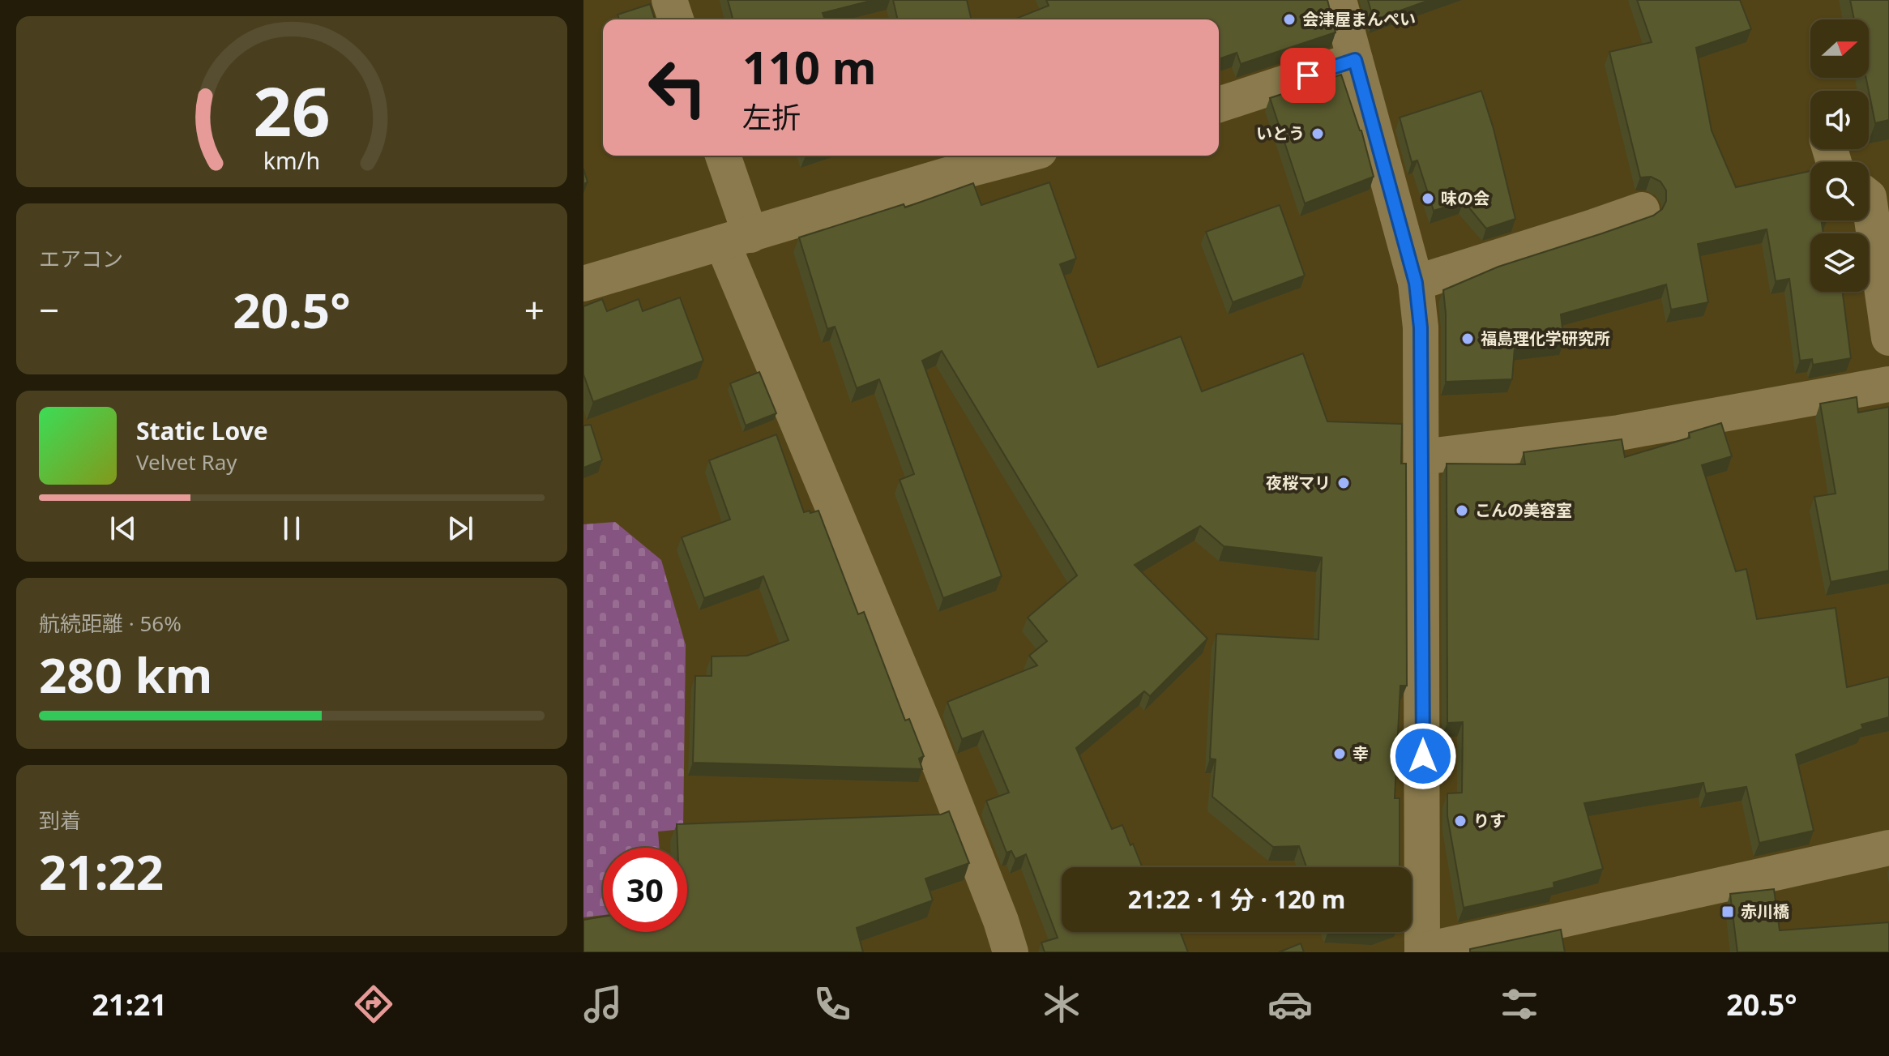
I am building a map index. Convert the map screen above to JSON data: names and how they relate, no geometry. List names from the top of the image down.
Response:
{
  "places": {
    "other": [
      "会津屋まんぺい",
      "いとう",
      "味の会",
      "福島理化学研究所",
      "夜桜マリ",
      "こんの美容室",
      "幸",
      "りす"
    ],
    "transit": ["赤川橋"]
  },
  "north": "right",
  "page": {
    "turn": ["110 m", "左折"],
    "tile": [
      "エアコン",
      ["航続距離 · 56%", "280 km"],
      ["到着", "21:22"]
    ],
    "heat": ["−", "20.5°", "+"],
    "song": ["Static Love", "Velvet Ray"],
    "limit": "30",
    "trip": "21:22 · 1 分 · 120 m",
    "tabs": ["21:21", "20.5°"],
    "gauge": ["26", "km/h"]
  }
}
